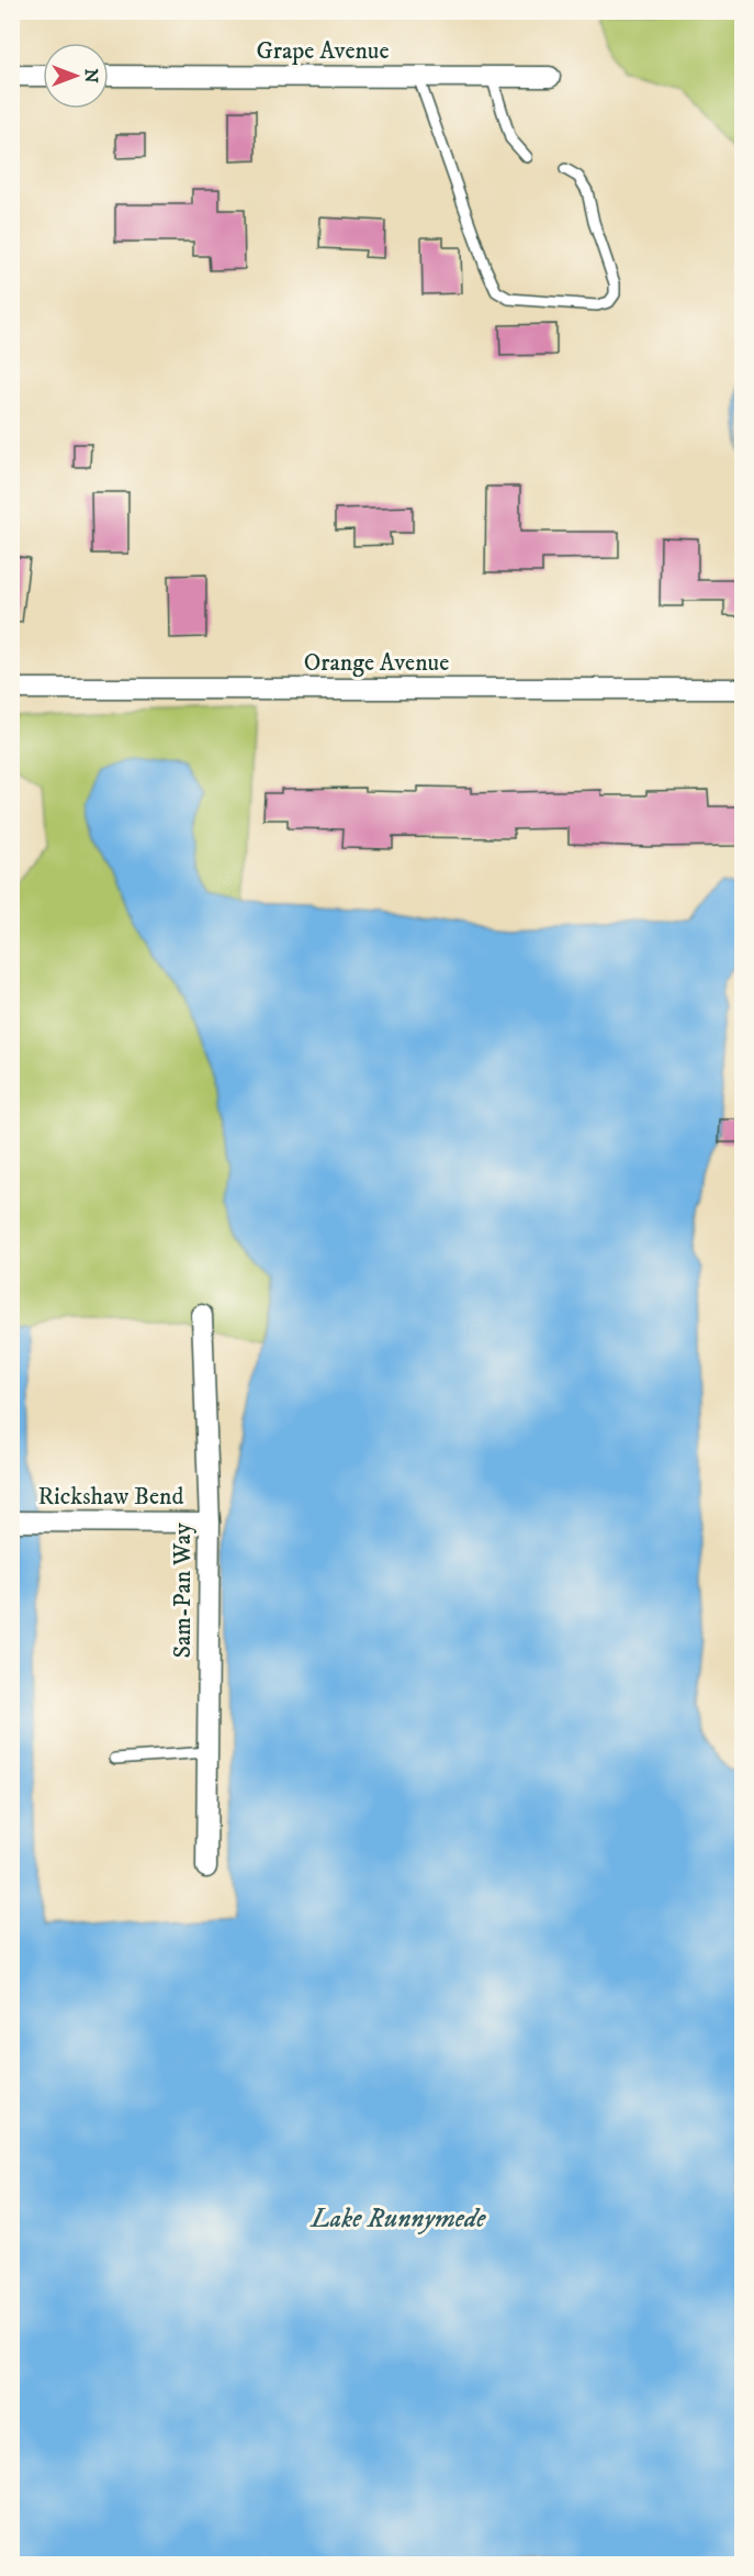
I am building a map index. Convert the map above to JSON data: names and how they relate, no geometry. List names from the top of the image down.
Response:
{
  "streets": {
    "street": [
      "Grape Avenue",
      "Orange Avenue",
      "Rickshaw Bend",
      "Sam-Pan Way"
    ]
  },
  "crossings": [
    ["Rickshaw Bend", "Sam-Pan Way"]
  ],
  "water": ["Lake Runnymede"],
  "north": "right"
}
